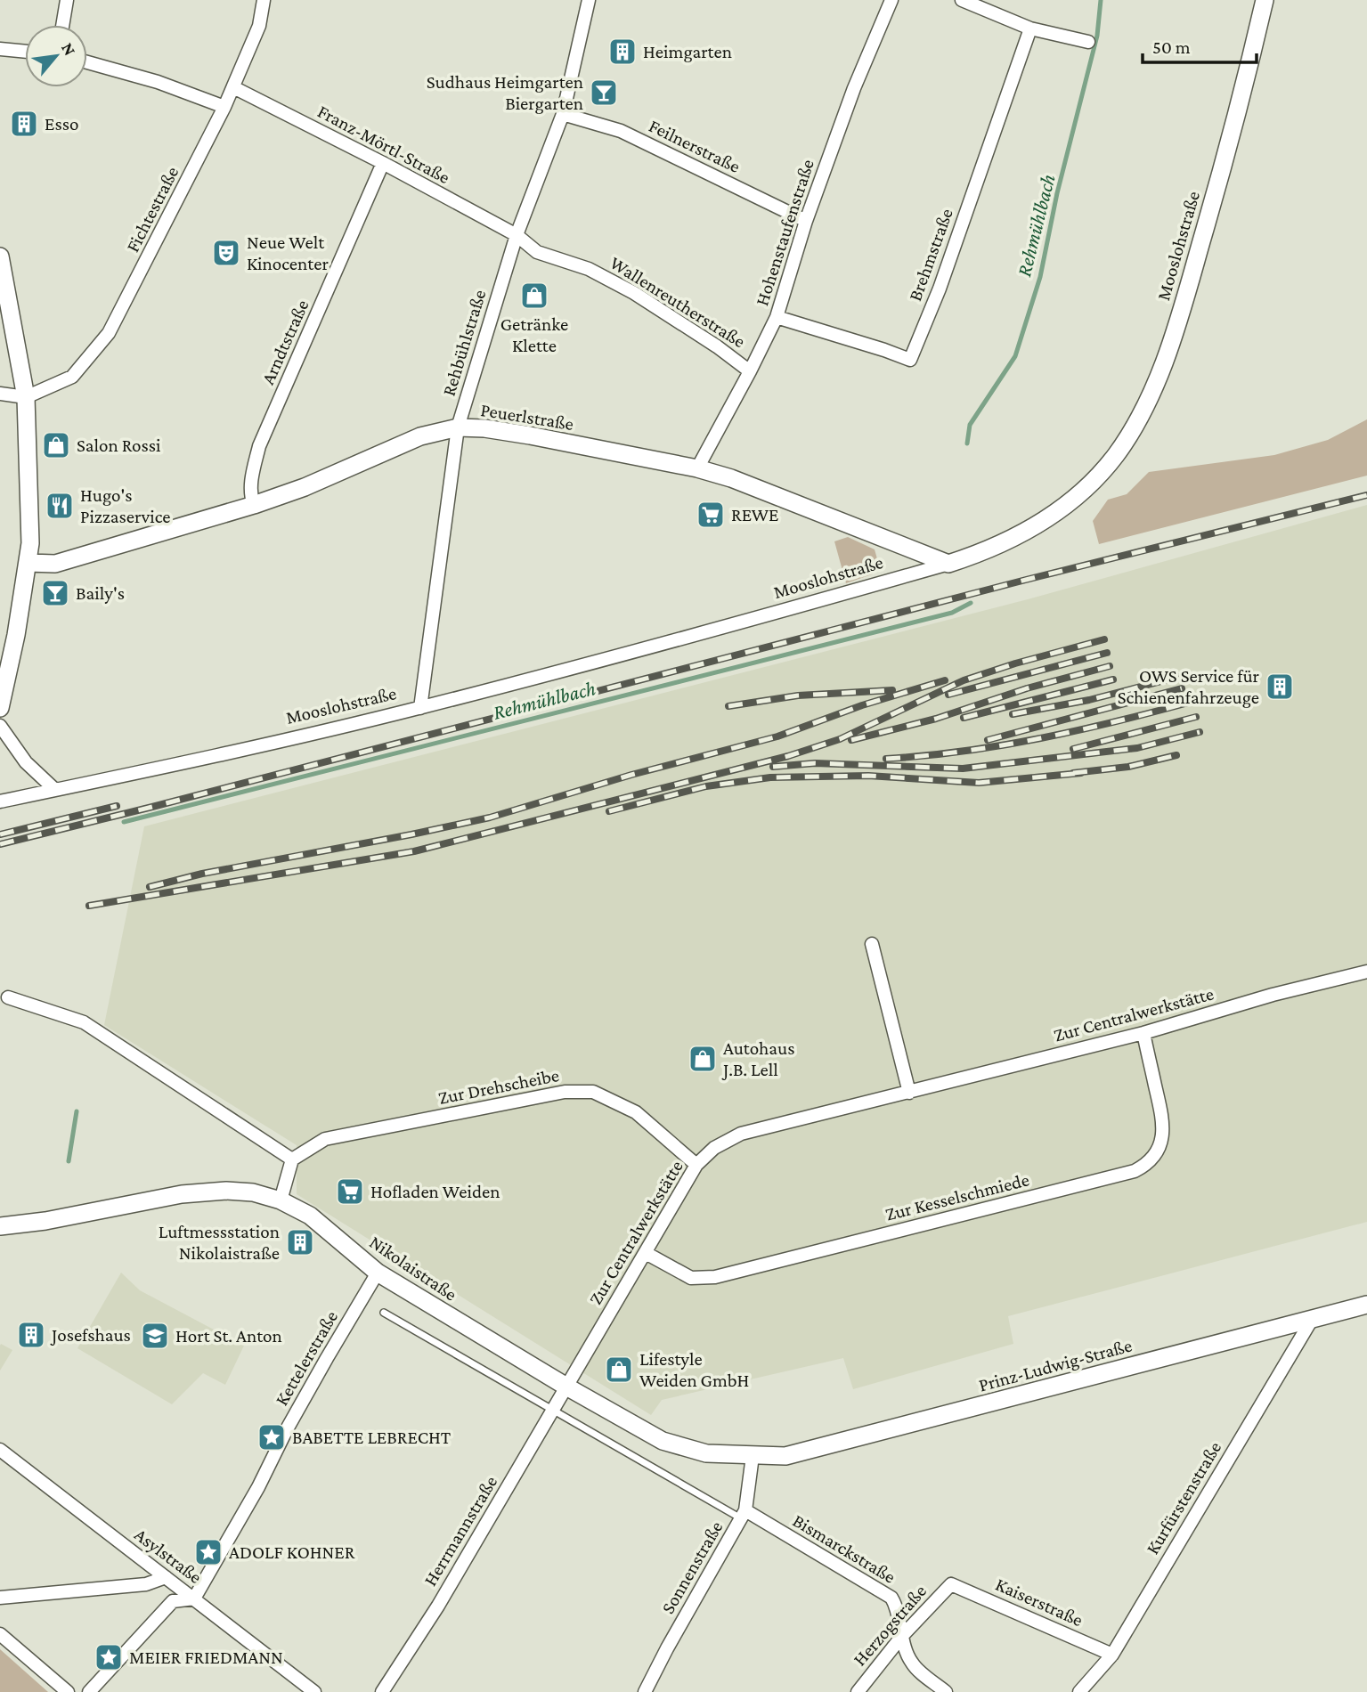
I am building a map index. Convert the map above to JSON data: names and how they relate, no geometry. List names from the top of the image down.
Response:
{
  "streets": {
    "main road": [
      "Mooslohstraße",
      "Peuerlstraße",
      "Nikolaistraße",
      "Prinz-Ludwig-Straße"
    ],
    "street": [
      "Franz-Mörtl-Straße",
      "Feilnerstraße",
      "Fichtestraße",
      "Hohenstaufenstraße",
      "Brehmstraße",
      "Wallenreutherstraße",
      "Arndtstraße",
      "Rehbühlstraße",
      "Zur Centralwerkstätte",
      "Zur Drehscheibe",
      "Zur Kesselschmiede",
      "Kettelerstraße",
      "Kurfürstenstraße",
      "Herrmannstraße",
      "Bismarckstraße",
      "Asylstraße",
      "Sonnenstraße",
      "Kaiserstraße",
      "Herzogstraße"
    ]
  },
  "crossings": [
    ["Franz-Mörtl-Straße", "Fichtestraße"],
    ["Franz-Mörtl-Straße", "Wallenreutherstraße"],
    ["Franz-Mörtl-Straße", "Arndtstraße"],
    ["Franz-Mörtl-Straße", "Rehbühlstraße"],
    ["Feilnerstraße", "Hohenstaufenstraße"],
    ["Feilnerstraße", "Rehbühlstraße"],
    ["Hohenstaufenstraße", "Brehmstraße"],
    ["Hohenstaufenstraße", "Wallenreutherstraße"],
    ["Hohenstaufenstraße", "Peuerlstraße"],
    ["Mooslohstraße", "Rehbühlstraße"],
    ["Mooslohstraße", "Peuerlstraße"],
    ["Wallenreutherstraße", "Rehbühlstraße"],
    ["Arndtstraße", "Peuerlstraße"],
    ["Rehbühlstraße", "Peuerlstraße"],
    ["Zur Centralwerkstätte", "Zur Drehscheibe"],
    ["Zur Centralwerkstätte", "Zur Kesselschmiede"],
    ["Zur Centralwerkstätte", "Nikolaistraße"],
    ["Zur Centralwerkstätte", "Herrmannstraße"],
    ["Nikolaistraße", "Kettelerstraße"],
    ["Nikolaistraße", "Prinz-Ludwig-Straße"],
    ["Nikolaistraße", "Herrmannstraße"],
    ["Nikolaistraße", "Sonnenstraße"],
    ["Kettelerstraße", "Asylstraße"],
    ["Prinz-Ludwig-Straße", "Kurfürstenstraße"],
    ["Prinz-Ludwig-Straße", "Sonnenstraße"],
    ["Kurfürstenstraße", "Kaiserstraße"],
    ["Bismarckstraße", "Sonnenstraße"],
    ["Bismarckstraße", "Herzogstraße"],
    ["Kaiserstraße", "Herzogstraße"]
  ],
  "water": ["Rehmühlbach"],
  "places": {
    "building": [
      "Heimgarten",
      "Esso",
      "OWS Service für Schienenfahrzeuge",
      "Luftmessstation Nikolaistraße",
      "Josefshaus"
    ],
    "bar": ["Sudhaus Heimgarten Biergarten", "Baily's"],
    "theatre": ["Neue Welt Kinocenter"],
    "shop": [
      "Getränke Klette",
      "Salon Rossi",
      "Autohaus J.B. Lell",
      "Lifestyle Weiden GmbH"
    ],
    "restaurant": ["Hugo's Pizzaservice"],
    "supermarket": ["REWE", "Hofladen Weiden"],
    "school or university": ["Hort St. Anton"],
    "place": ["BABETTE LEBRECHT", "ADOLF KOHNER", "MEIER FRIEDMANN"]
  },
  "scale_bar": "50 m",
  "north": "top right"
}
